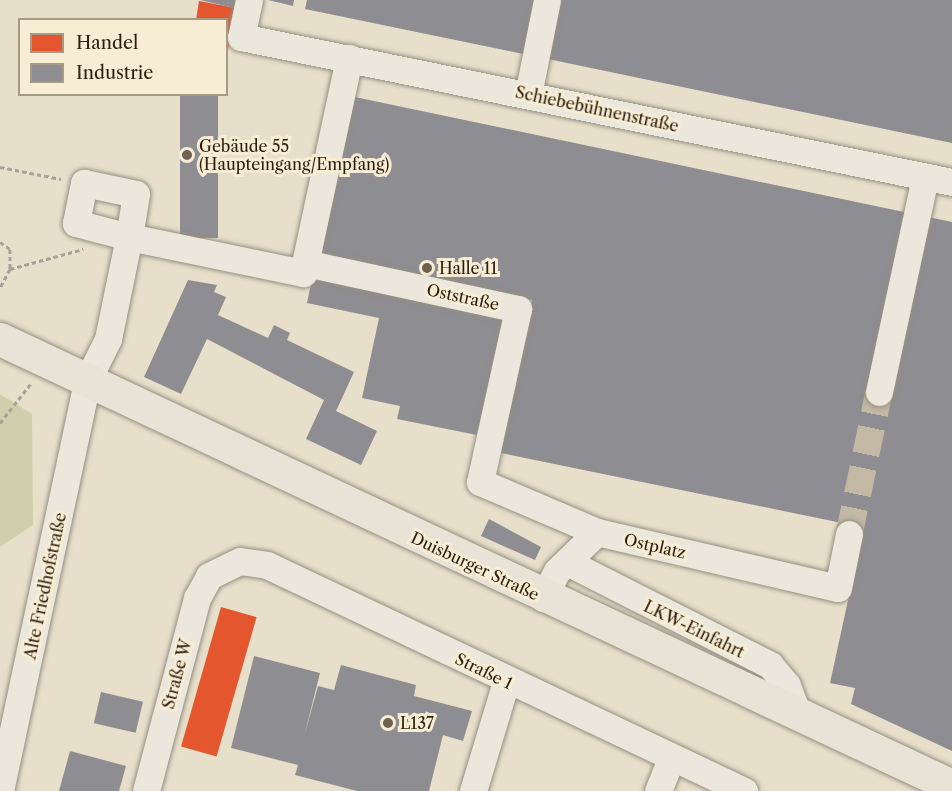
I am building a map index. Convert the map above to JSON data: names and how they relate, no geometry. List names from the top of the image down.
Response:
{
  "streets": {
    "main road": ["Duisburger Straße"],
    "street": [
      "Schiebebühnenstraße",
      "Oststraße",
      "Ostplatz",
      "Alte Friedhofstraße",
      "LKW-Einfahrt",
      "Straße 1",
      "Straße W"
    ]
  },
  "crossings": [
    ["Oststraße", "Ostplatz"],
    ["Duisburger Straße", "Alte Friedhofstraße"],
    ["Duisburger Straße", "LKW-Einfahrt"],
    ["Straße 1", "Straße W"]
  ],
  "places": ["Gebäude 55 (Haupteingang/Empfang)", "Halle 11", "L137"],
  "legend": ["Handel", "Industrie"]
}
